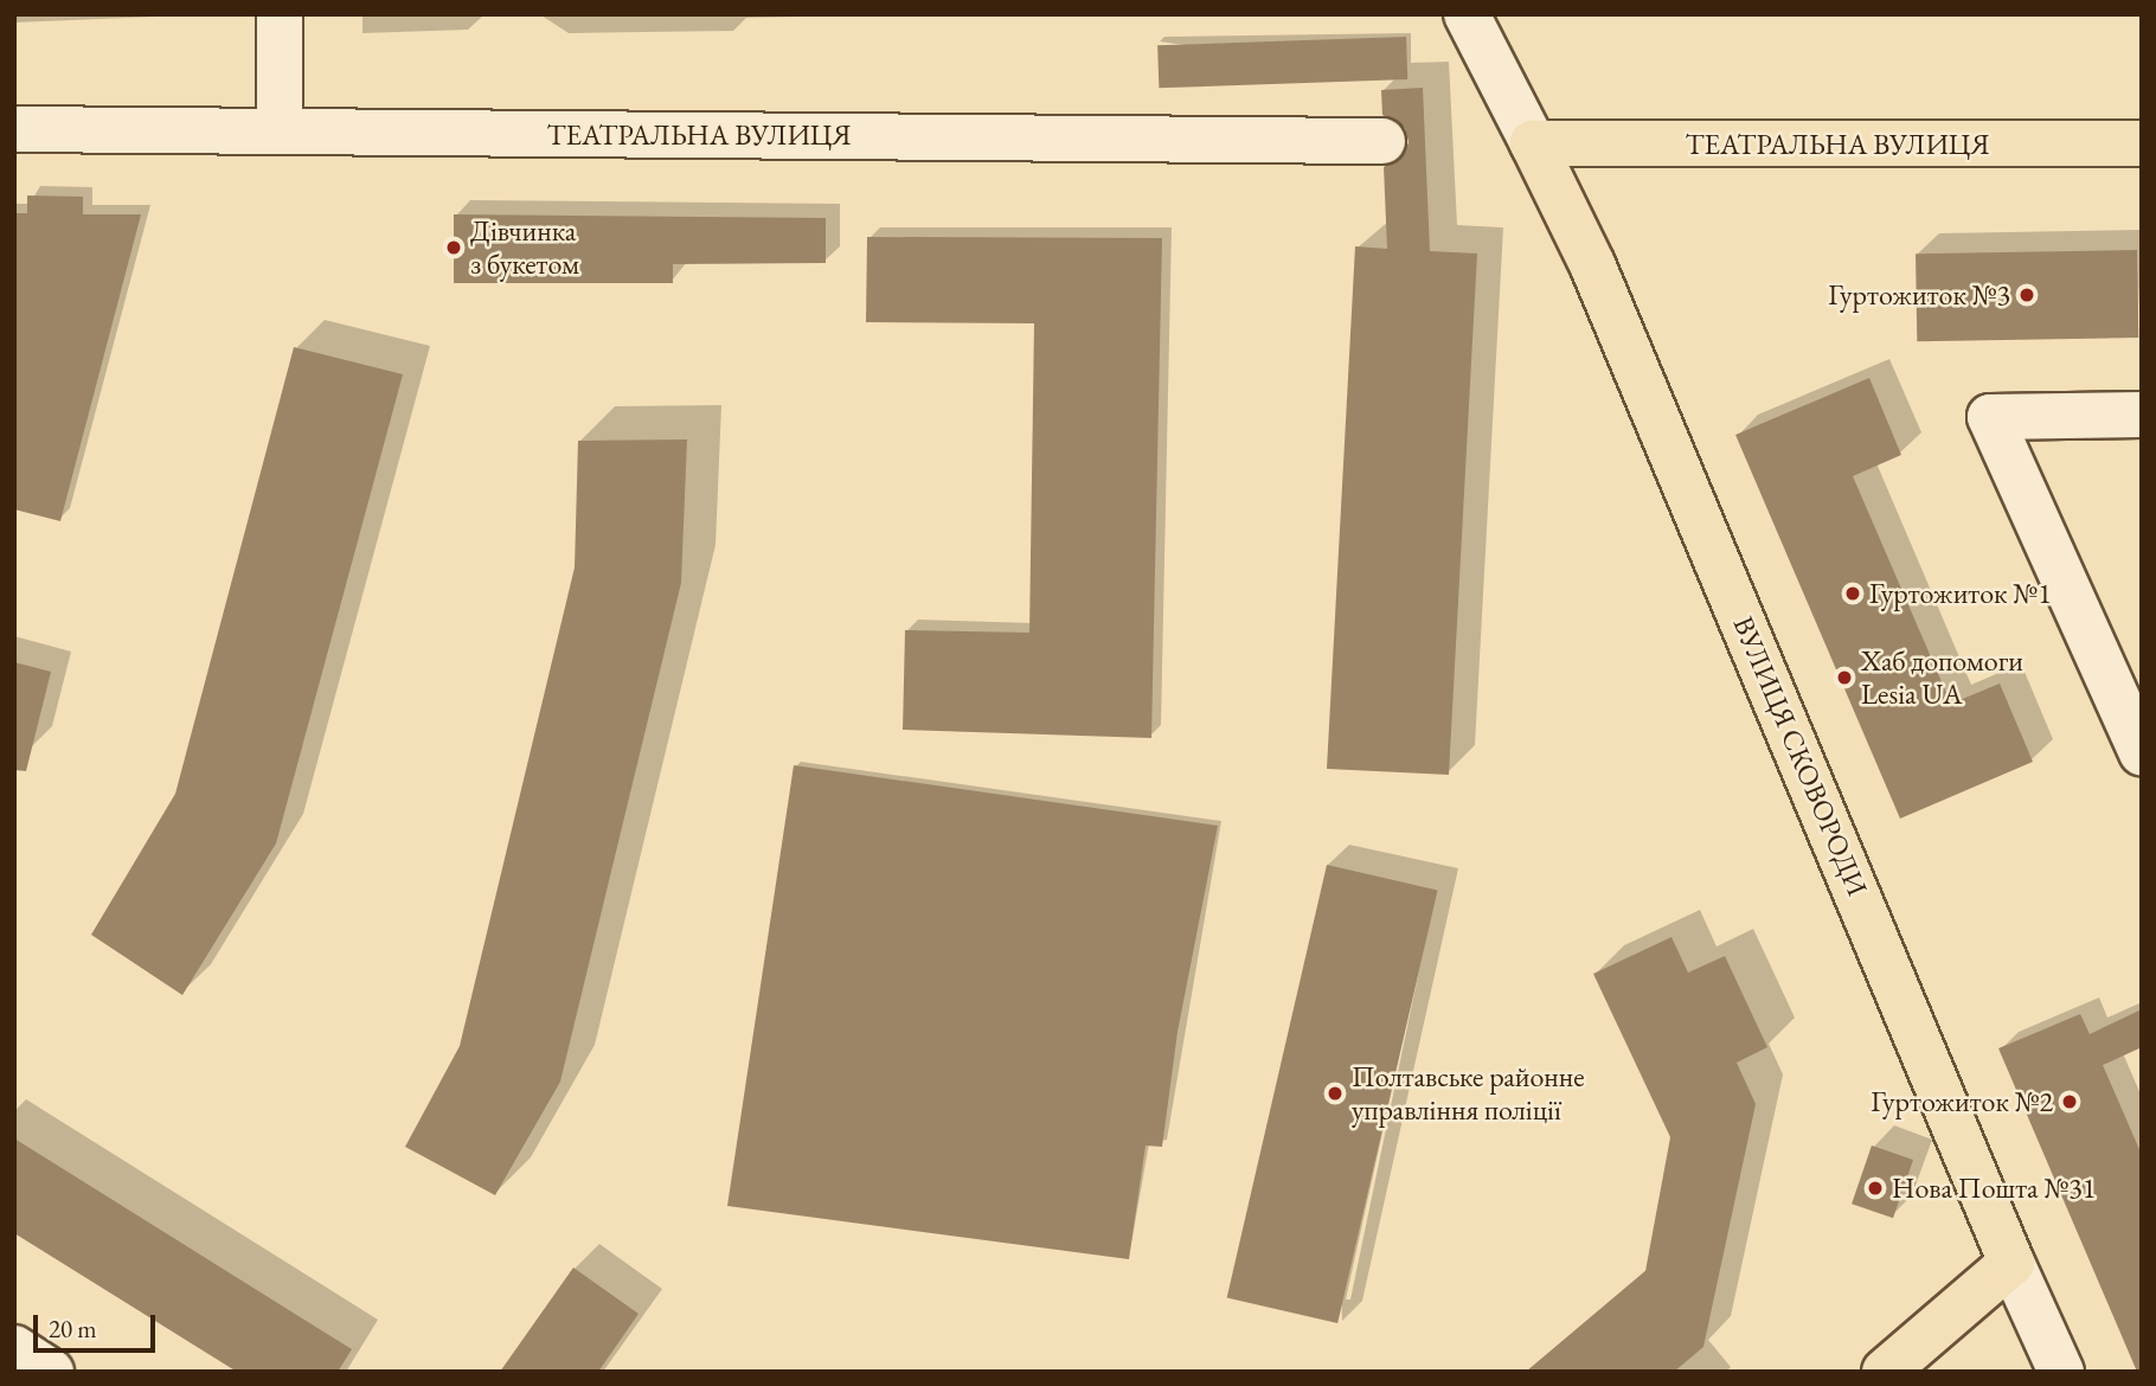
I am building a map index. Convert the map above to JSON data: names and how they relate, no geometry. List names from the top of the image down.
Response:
{
  "streets": {
    "main road": ["ТЕАТРАЛЬНА ВУЛИЦЯ", "ВУЛИЦЯ СКОВОРОДИ"]
  },
  "crossings": [
    ["ТЕАТРАЛЬНА ВУЛИЦЯ", "ВУЛИЦЯ СКОВОРОДИ"]
  ],
  "places": [
    "Дівчинка з букетом",
    "Гуртожиток №3",
    "Гуртожиток №1",
    "Хаб допомоги Lesia UA",
    "Полтавське районне управління поліції",
    "Гуртожиток №2",
    "Нова Пошта №31"
  ],
  "scale_bar": "20 m"
}
